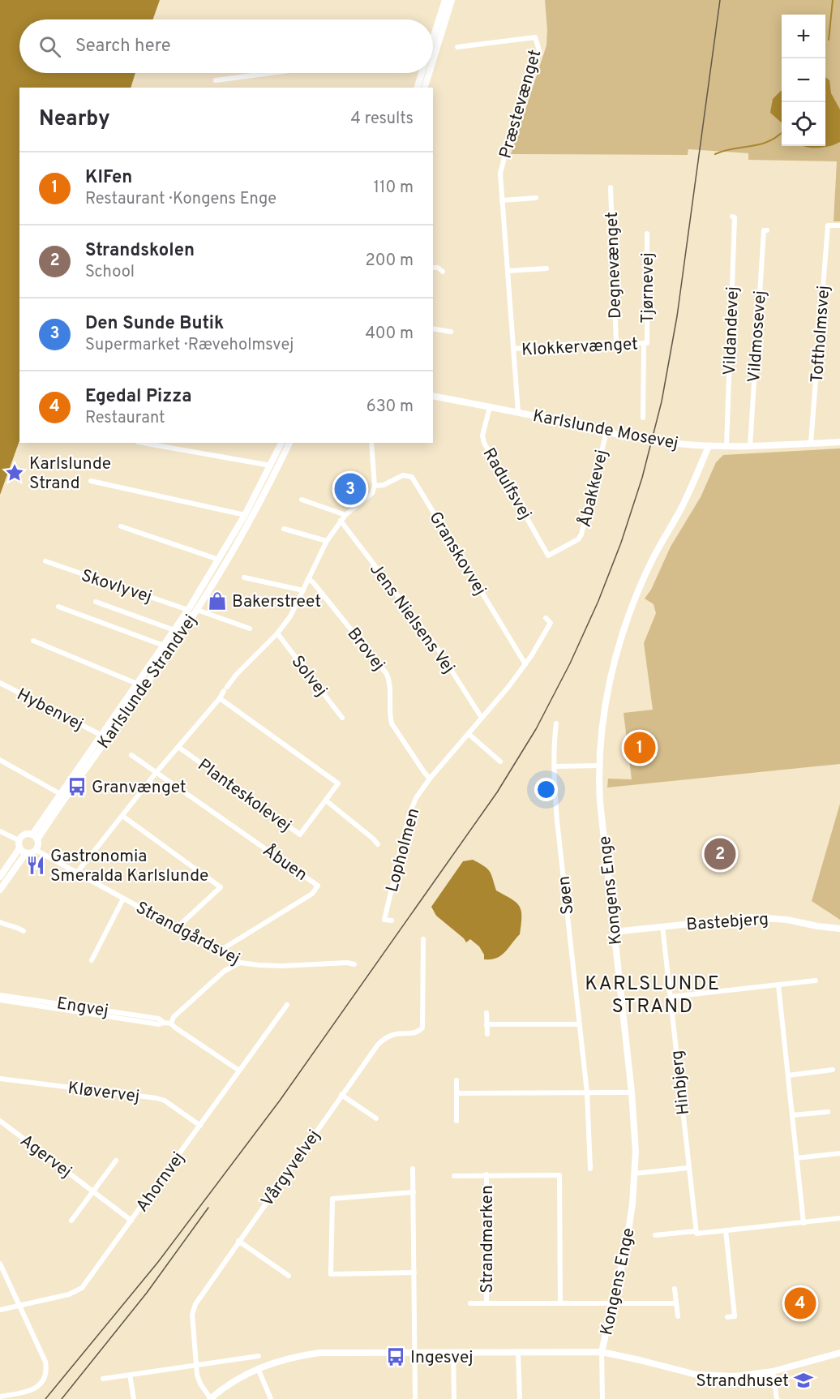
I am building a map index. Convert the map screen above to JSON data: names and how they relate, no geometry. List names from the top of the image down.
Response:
{
  "streets": {
    "main road": ["Karlslunde Strandvej"],
    "street": [
      "Præstevænget",
      "Degnevænget",
      "Tjørnevej",
      "Vildandevej",
      "Toftholmsvej",
      "Vildmosevej",
      "Klokkervænget",
      "Karlslunde Mosevej",
      "Radulfsvej",
      "Åbakkevej",
      "Granskovvej",
      "Skovlyvej",
      "Jens Nielsens Vej",
      "Brovej",
      "Solvej",
      "Hybenvej",
      "Planteskolevej",
      "Lopholmen",
      "Åbuen",
      "Kongens Enge",
      "Søen",
      "Bastebjerg",
      "Strandgårdsvej",
      "Engvej",
      "Hinbjerg",
      "Kløvervej",
      "Agervej",
      "Vårgyvelvej",
      "Ahornvej",
      "Strandmarken"
    ]
  },
  "crossings": [
    ["Præstevænget", "Klokkervænget"],
    ["Præstevænget", "Karlslunde Mosevej"],
    ["Degnevænget", "Klokkervænget"],
    ["Tjørnevej", "Klokkervænget"],
    ["Vildandevej", "Karlslunde Mosevej"],
    ["Toftholmsvej", "Karlslunde Mosevej"],
    ["Vildmosevej", "Karlslunde Mosevej"],
    ["Karlslunde Mosevej", "Radulfsvej"],
    ["Karlslunde Mosevej", "Åbakkevej"],
    ["Karlslunde Mosevej", "Kongens Enge"],
    ["Radulfsvej", "Åbakkevej"],
    ["Granskovvej", "Lopholmen"],
    ["Skovlyvej", "Karlslunde Strandvej"],
    ["Jens Nielsens Vej", "Lopholmen"],
    ["Brovej", "Lopholmen"],
    ["Karlslunde Strandvej", "Hybenvej"],
    ["Karlslunde Strandvej", "Strandgårdsvej"],
    ["Åbuen", "Strandgårdsvej"],
    ["Kongens Enge", "Bastebjerg"],
    ["Kongens Enge", "Strandmarken"],
    ["Bastebjerg", "Hinbjerg"],
    ["Kløvervej", "Ahornvej"],
    ["Agervej", "Ahornvej"]
  ],
  "districts": ["KARLSLUNDE STRAND"],
  "places": {
    "place": ["Karlslunde Strand"],
    "shop": ["Bakerstreet"],
    "bus stop": ["Granvænget", "Ingesvej"],
    "restaurant": ["Gastronomia Smeralda Karlslunde"],
    "school or university": ["Strandhuset"]
  },
  "page": {
    "map_buttons": ["+", "−"],
    "search": "Search here",
    "heading": ["Nearby", "4 results"],
    "list": [
      {
        "mark": "1",
        "name": "KIFen",
        "note": "Restaurant · Kongens Enge",
        "value": "110 m"
      },
      {
        "mark": "2",
        "name": "Strandskolen",
        "note": "School",
        "value": "200 m"
      },
      {
        "mark": "3",
        "name": "Den Sunde Butik",
        "note": "Supermarket · Ræveholmsvej",
        "value": "400 m"
      },
      {
        "mark": "4",
        "name": "Egedal Pizza",
        "note": "Restaurant",
        "value": "630 m"
      }
    ],
    "pins": [
      "3",
      "1",
      "2",
      "4"
    ]
  }
}
